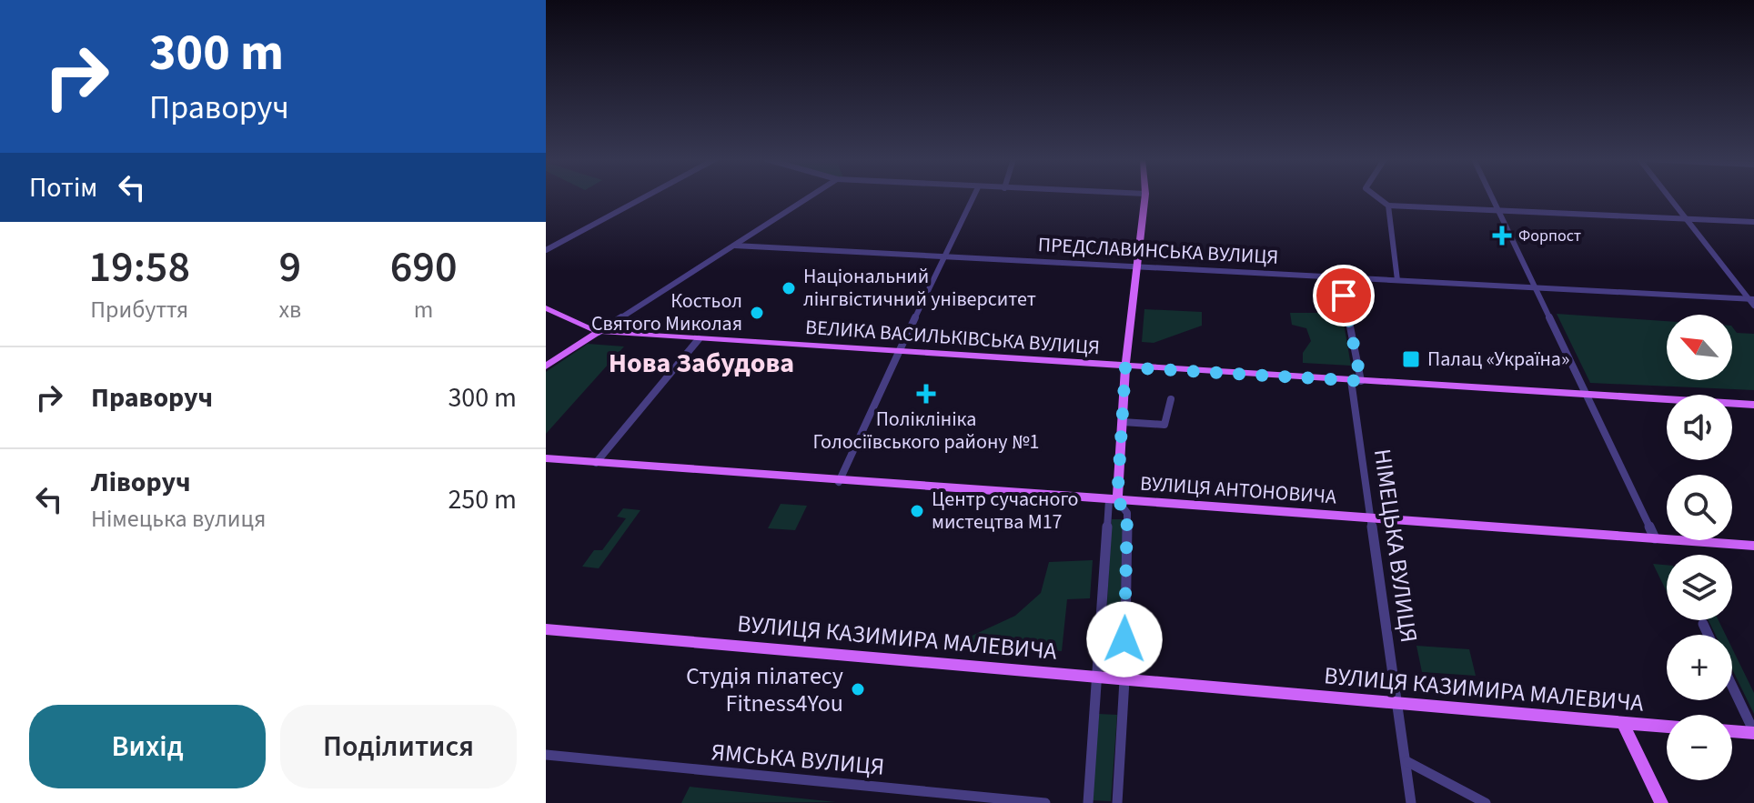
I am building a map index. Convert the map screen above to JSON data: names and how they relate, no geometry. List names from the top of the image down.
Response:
{
  "streets": {
    "main road": ["ВЕЛИКА ВАСИЛЬКІВСЬКА ВУЛИЦЯ", "ВУЛИЦЯ АНТОНОВИЧА", "ВУЛИЦЯ КАЗИМИРА МАЛЕВИЧА"],
    "street": ["ПРЕДСЛАВИНСЬКА ВУЛИЦЯ", "НІМЕЦЬКА ВУЛИЦЯ", "ЯМСЬКА ВУЛИЦЯ"]
  },
  "crossings": [
    ["ПРЕДСЛАВИНСЬКА ВУЛИЦЯ", "НІМЕЦЬКА ВУЛИЦЯ"],
    ["ВЕЛИКА ВАСИЛЬКІВСЬКА ВУЛИЦЯ", "НІМЕЦЬКА ВУЛИЦЯ"],
    ["ВУЛИЦЯ АНТОНОВИЧА", "НІМЕЦЬКА ВУЛИЦЯ"],
    ["НІМЕЦЬКА ВУЛИЦЯ", "ВУЛИЦЯ КАЗИМИРА МАЛЕВИЧА"]
  ],
  "districts": ["Нова Забудова"],
  "places": {
    "health": ["Форпост", "Поліклініка Голосіївського району №1"],
    "other": [
      "Національний лінгвістичний університет",
      "Костьол Святого Миколая",
      "Центр сучасного мистецтва M17",
      "Студія пілатесу Fitness4You"
    ],
    "transit": ["Палац «Україна»"]
  },
  "north": "top left",
  "page": {
    "turn": ["300 m", "Праворуч"],
    "then": "Потім",
    "eta": [
      "19:58",
      "Прибуття",
      "9",
      "хв",
      "690",
      "m"
    ],
    "map_buttons": ["+", "−"],
    "list": [
      {
        "name": "Праворуч",
        "value": "300 m"
      },
      {
        "name": "Ліворуч",
        "note": "Німецька вулиця",
        "value": "250 m"
      }
    ],
    "buttons": ["Вихід", "Поділитися"]
  }
}
